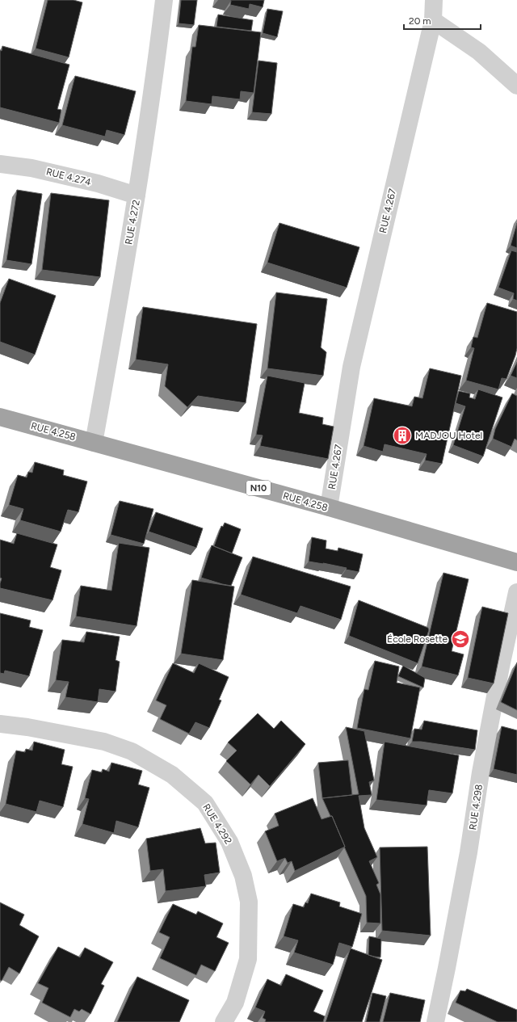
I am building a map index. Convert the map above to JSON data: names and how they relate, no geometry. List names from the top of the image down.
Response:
{
  "streets": {
    "highway": ["RUE 4.258", "N10"],
    "street": [
      "RUE 4.274",
      "RUE 4.267",
      "RUE 4.272",
      "RUE 4.298",
      "RUE 4.292"
    ]
  },
  "crossings": [
    ["RUE 4.274", "RUE 4.272"],
    ["RUE 4.267", "RUE 4.258"],
    ["RUE 4.272", "RUE 4.258"]
  ],
  "places": {
    "building": ["MADJOU Hotel"],
    "school or university": ["École Rosette"]
  },
  "scale_bar": "20 m"
}
